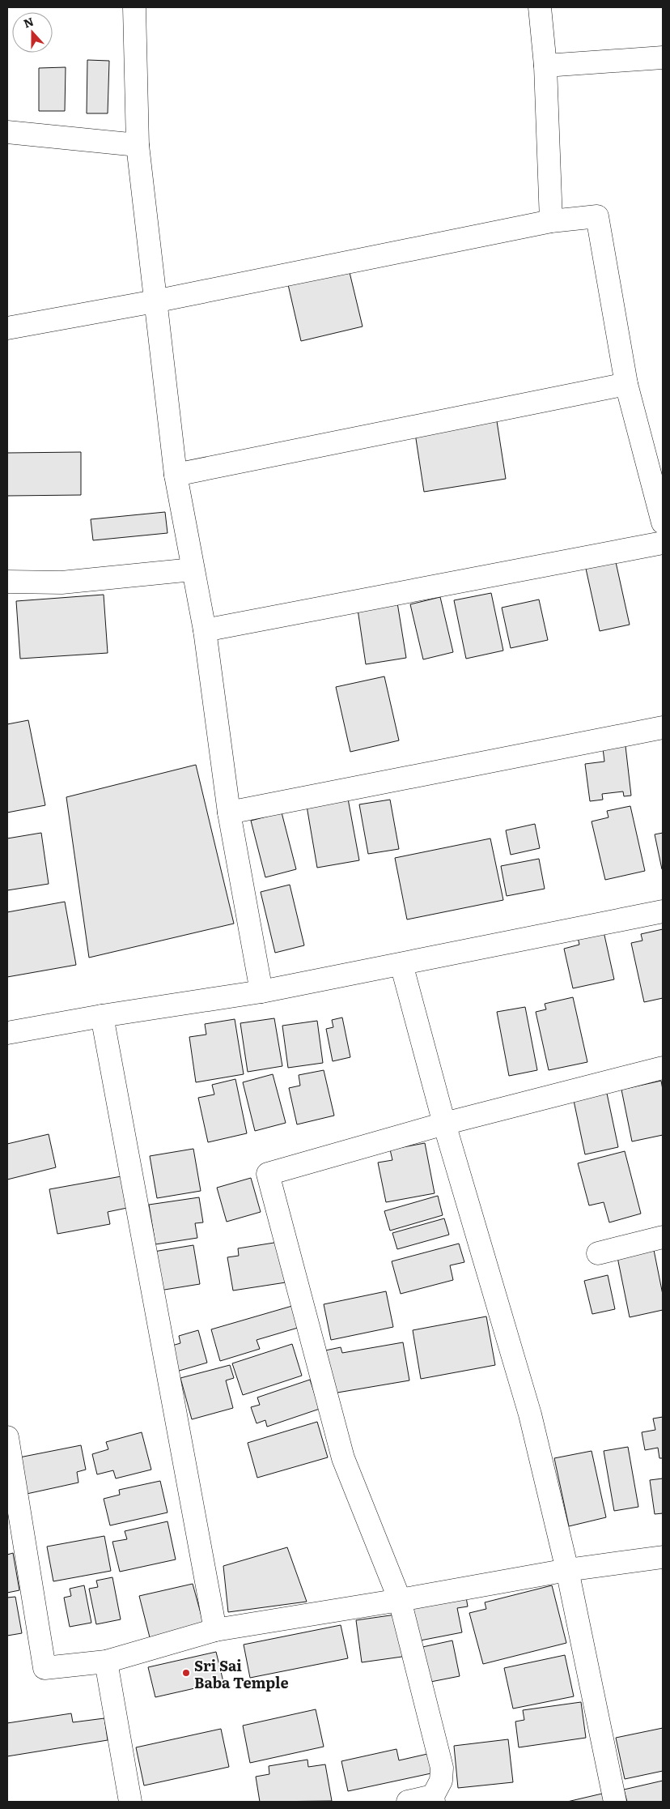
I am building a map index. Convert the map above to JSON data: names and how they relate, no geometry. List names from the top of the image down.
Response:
{
  "places": ["Sri Sai Baba Temple"],
  "north": "top"
}
